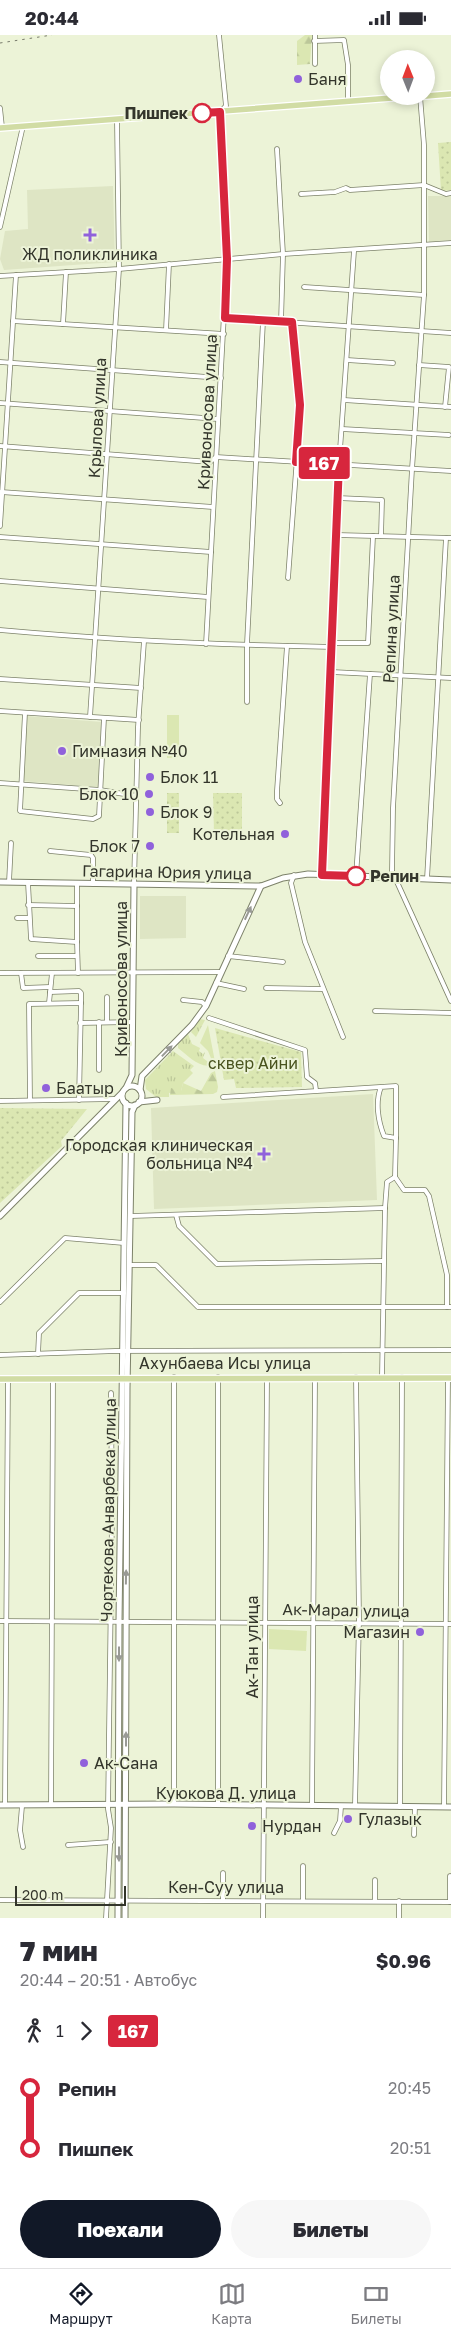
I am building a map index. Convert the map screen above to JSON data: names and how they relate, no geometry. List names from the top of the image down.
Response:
{
  "streets": {
    "main road": [
      "Кривоносова улица",
      "Гагарина Юрия улица",
      "Ахунбаева Исы улица",
      "Чортекова Анварбека улица",
      "Куюкова Д. улица"
    ],
    "street": [
      "Крылова улица",
      "Репина улица",
      "Ак-Марал улица",
      "Ак-Тан улица",
      "Кен-Суу улица"
    ]
  },
  "crossings": [
    ["Кривоносова улица", "Гагарина Юрия улица"],
    ["Кривоносова улица", "Чортекова Анварбека улица"],
    ["Репина улица", "Гагарина Юрия улица"],
    ["Ахунбаева Исы улица", "Чортекова Анварбека улица"],
    ["Ахунбаева Исы улица", "Ак-Тан улица"],
    ["Чортекова Анварбека улица", "Ак-Марал улица"],
    ["Чортекова Анварбека улица", "Куюкова Д. улица"],
    ["Чортекова Анварбека улица", "Кен-Суу улица"],
    ["Ак-Марал улица", "Ак-Тан улица"],
    ["Ак-Тан улица", "Куюкова Д. улица"],
    ["Ак-Тан улица", "Кен-Суу улица"]
  ],
  "parks": ["сквер Айни"],
  "places": {
    "other": [
      "Баня",
      "Пишпек",
      "Гимназия №40",
      "Блок 11",
      "Блок 10",
      "Блок 9",
      "Котельная",
      "Блок 7",
      "Репин",
      "Баатыр",
      "Магазин",
      "Ак-Сана",
      "Гулазык",
      "Нурдан"
    ],
    "health": ["ЖД поликлиника", "Городская клиническая больница №4"]
  },
  "lines": ["bus line 167"],
  "scale_bar": "200 m",
  "north": "top",
  "page": {
    "status": "20:44",
    "on_map": "167",
    "scale": "200 m",
    "heading": ["7 мин", "20:44 – 20:51 · Автобус", "$0.96"],
    "legs": ["1", "167"],
    "list": [
      {
        "name": "Репин",
        "value": "20:45"
      },
      {
        "name": "Пишпек",
        "value": "20:51"
      }
    ],
    "buttons": ["Поехали", "Билеты"],
    "tabs": ["Маршрут", "Карта", "Билеты"]
  }
}
